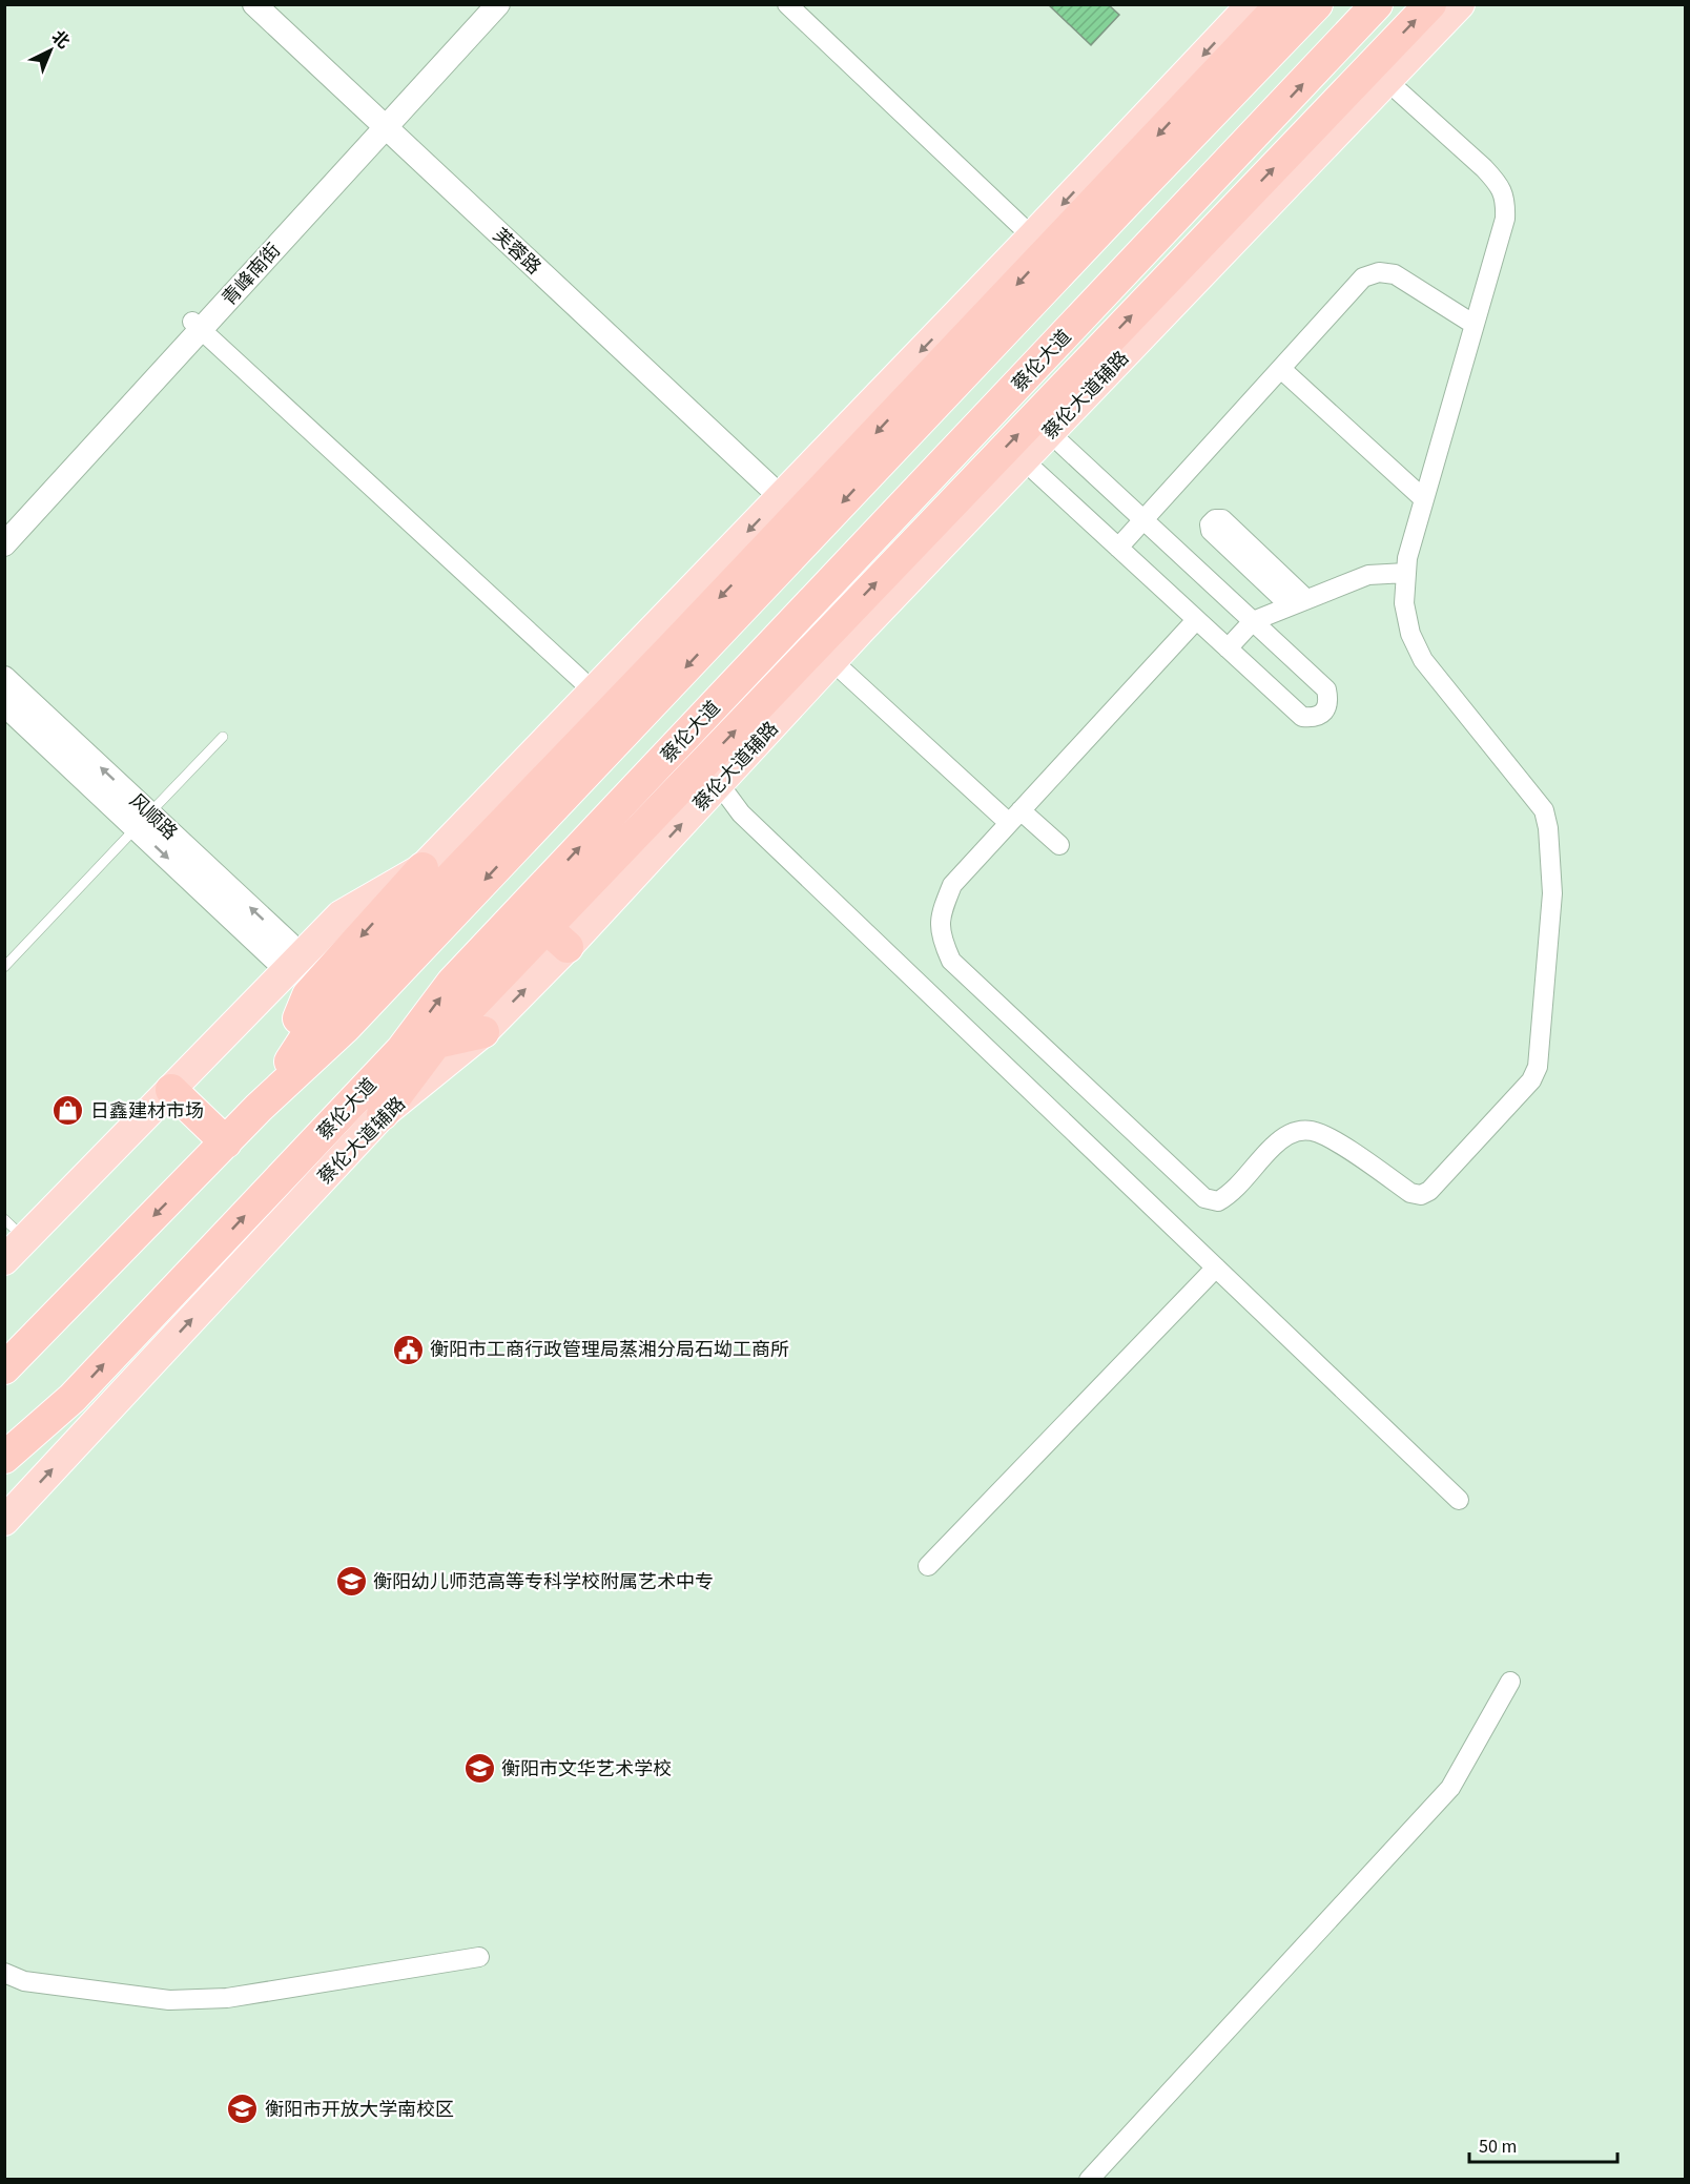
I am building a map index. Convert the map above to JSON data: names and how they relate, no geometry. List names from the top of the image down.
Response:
{
  "streets": {
    "highway": ["蔡伦大道"],
    "main road": ["蔡伦大道辅路"],
    "street": ["芙蓉路", "青峰南街", "风顺路"]
  },
  "crossings": [
    ["芙蓉路", "青峰南街"]
  ],
  "places": {
    "shop": ["日鑫建材市场"],
    "public building": ["衡阳市工商行政管理局蒸湘分局石坳工商所"],
    "school or university": ["衡阳幼儿师范高等专科学校附属艺术中专", "衡阳市文华艺术学校", "衡阳市开放大学南校区"]
  },
  "scale_bar": "50 m",
  "north": "top right"
}
